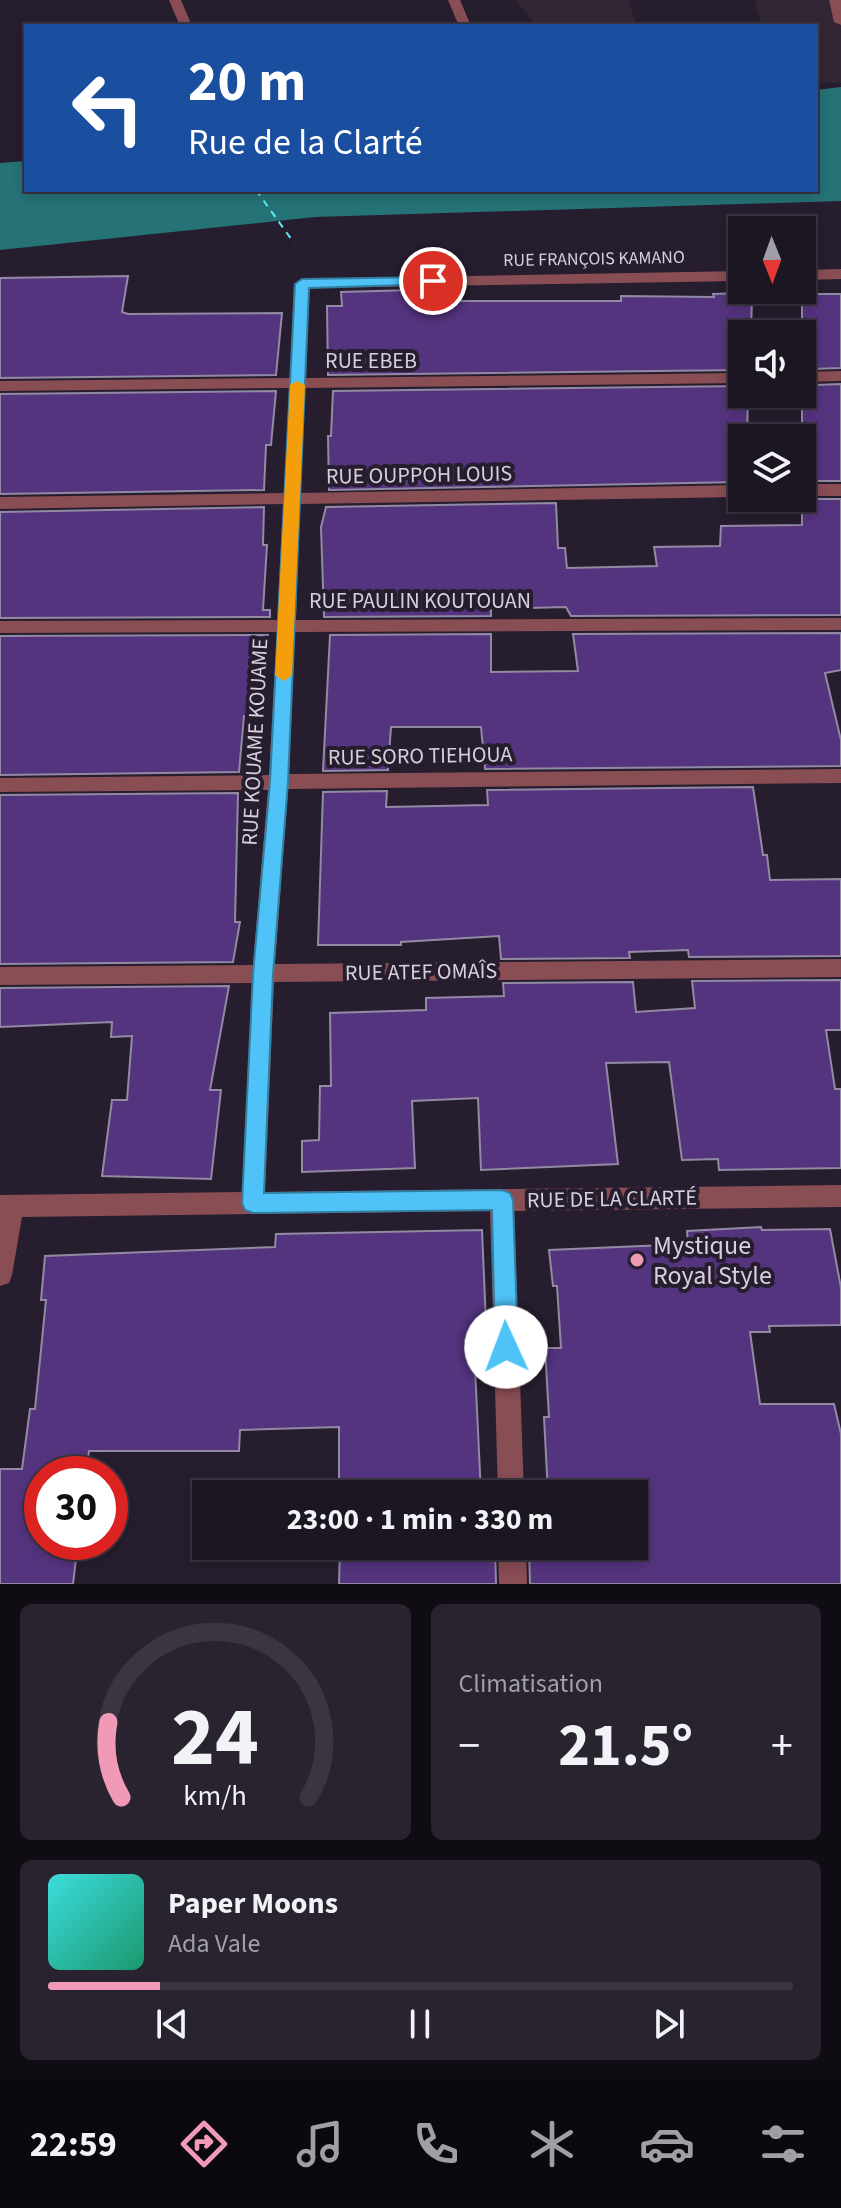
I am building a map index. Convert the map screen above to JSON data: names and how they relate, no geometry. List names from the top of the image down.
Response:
{
  "streets": {
    "street": [
      "RUE FRANÇOIS KAMANO",
      "RUE EBEB",
      "RUE OUPPOH LOUIS",
      "RUE PAULIN KOUTOUAN",
      "RUE KOUAME KOUAME",
      "RUE SORO TIEHOUA",
      "RUE ATEF OMAÎS",
      "RUE DE LA CLARTÉ"
    ]
  },
  "crossings": [
    ["RUE FRANÇOIS KAMANO", "RUE KOUAME KOUAME"],
    ["RUE EBEB", "RUE KOUAME KOUAME"],
    ["RUE OUPPOH LOUIS", "RUE KOUAME KOUAME"],
    ["RUE PAULIN KOUTOUAN", "RUE KOUAME KOUAME"],
    ["RUE KOUAME KOUAME", "RUE SORO TIEHOUA"],
    ["RUE KOUAME KOUAME", "RUE ATEF OMAÎS"],
    ["RUE KOUAME KOUAME", "RUE DE LA CLARTÉ"]
  ],
  "places": ["Mystique Royal Style"],
  "north": "bottom",
  "page": {
    "turn": ["20 m", "Rue de la Clarté"],
    "limit": "30",
    "trip": "23:00 · 1 min · 330 m",
    "tile": "Climatisation",
    "heat": ["−", "21.5°", "+"],
    "song": ["Paper Moons", "Ada Vale"],
    "tabs": "22:59",
    "gauge": ["24", "km/h"]
  }
}
